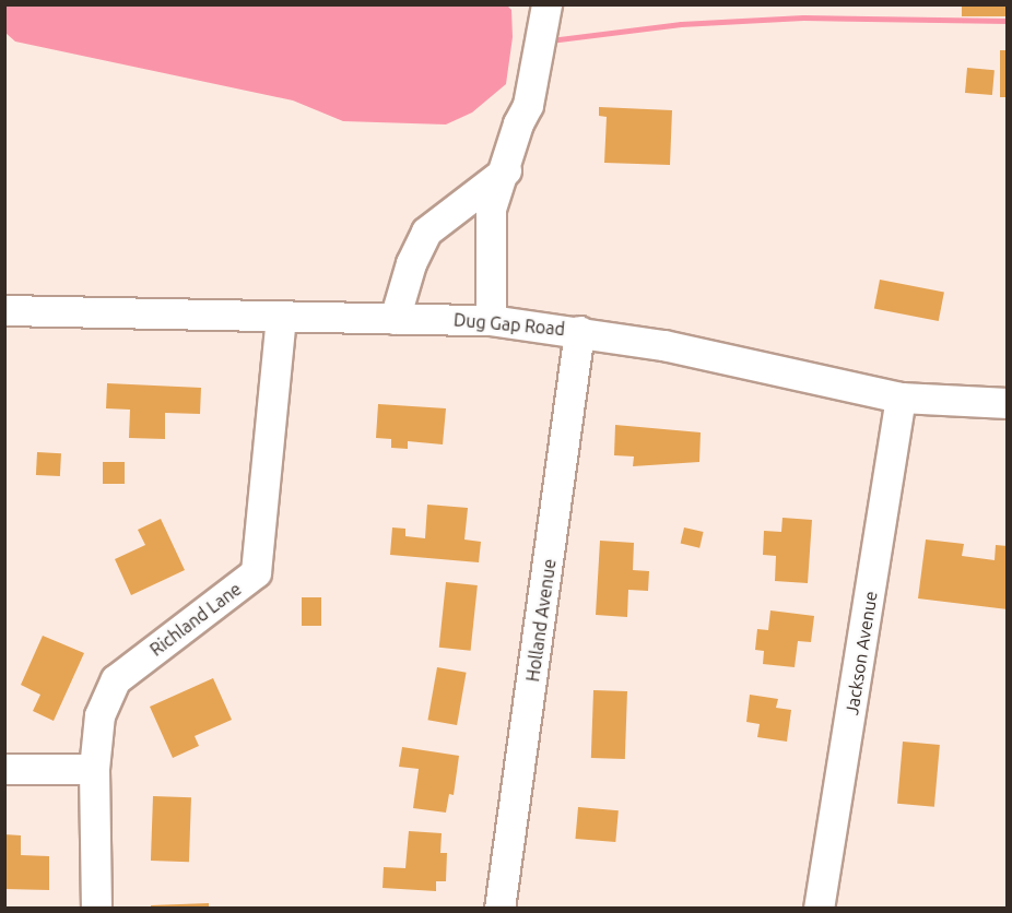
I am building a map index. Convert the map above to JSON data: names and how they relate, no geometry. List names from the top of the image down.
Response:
{
  "streets": {
    "street": [
      "Dug Gap Road",
      "Richland Lane",
      "Holland Avenue",
      "Jackson Avenue"
    ]
  },
  "crossings": [
    ["Dug Gap Road", "Richland Lane"],
    ["Dug Gap Road", "Holland Avenue"],
    ["Dug Gap Road", "Jackson Avenue"]
  ]
}
